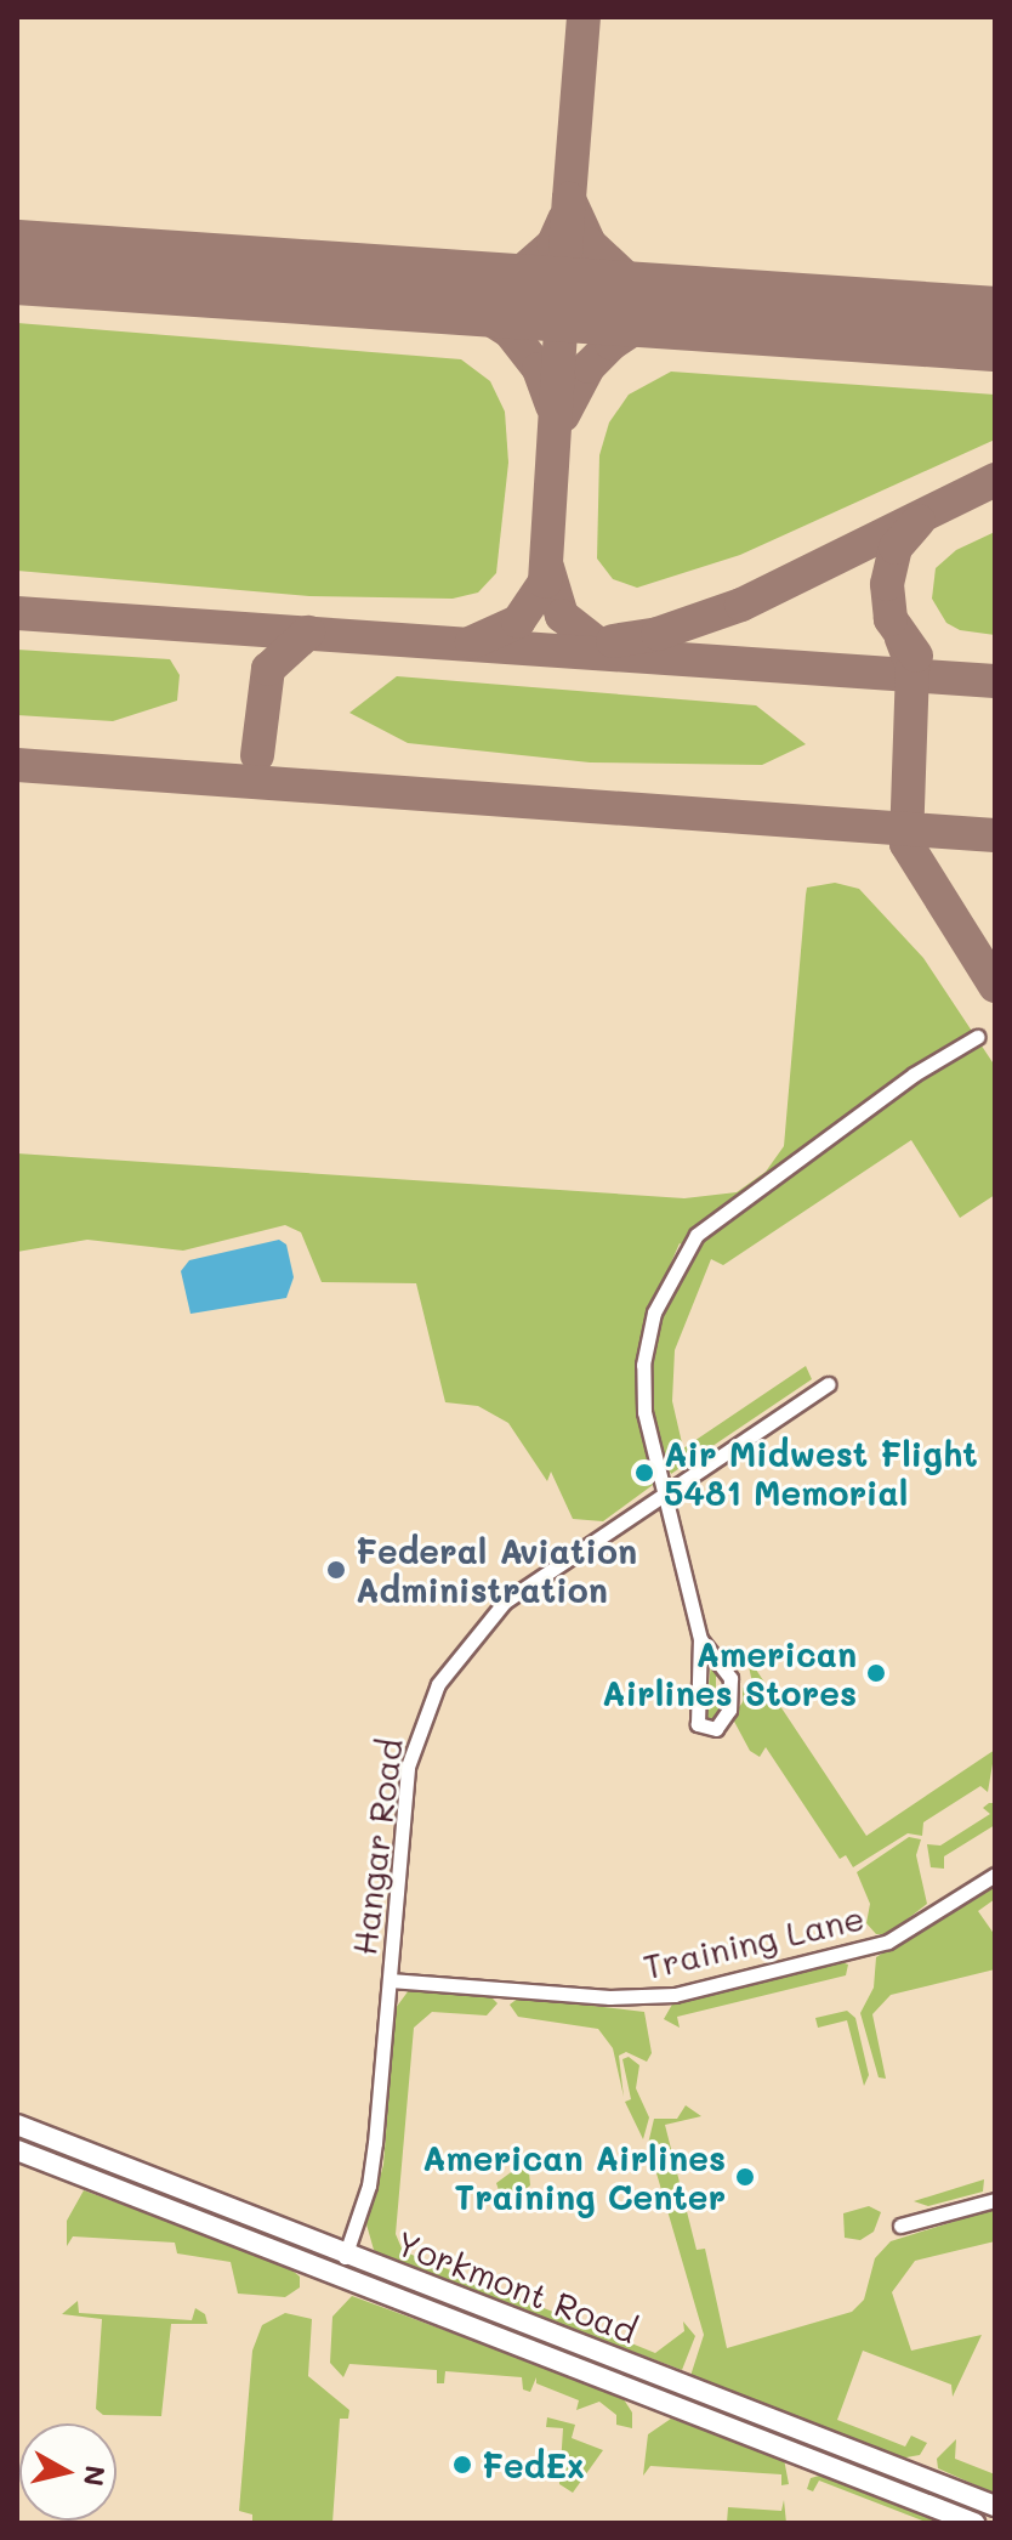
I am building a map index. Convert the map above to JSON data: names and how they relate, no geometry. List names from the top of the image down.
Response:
{
  "streets": {
    "street": ["Hangar Road", "Training Lane", "Yorkmont Road"]
  },
  "crossings": [
    ["Hangar Road", "Training Lane"],
    ["Hangar Road", "Yorkmont Road"]
  ],
  "places": [
    "Air Midwest Flight 5481 Memorial",
    "Federal Aviation Administration",
    "American Airlines Stores",
    "American Airlines Training Center",
    "FedEx"
  ],
  "north": "right"
}
